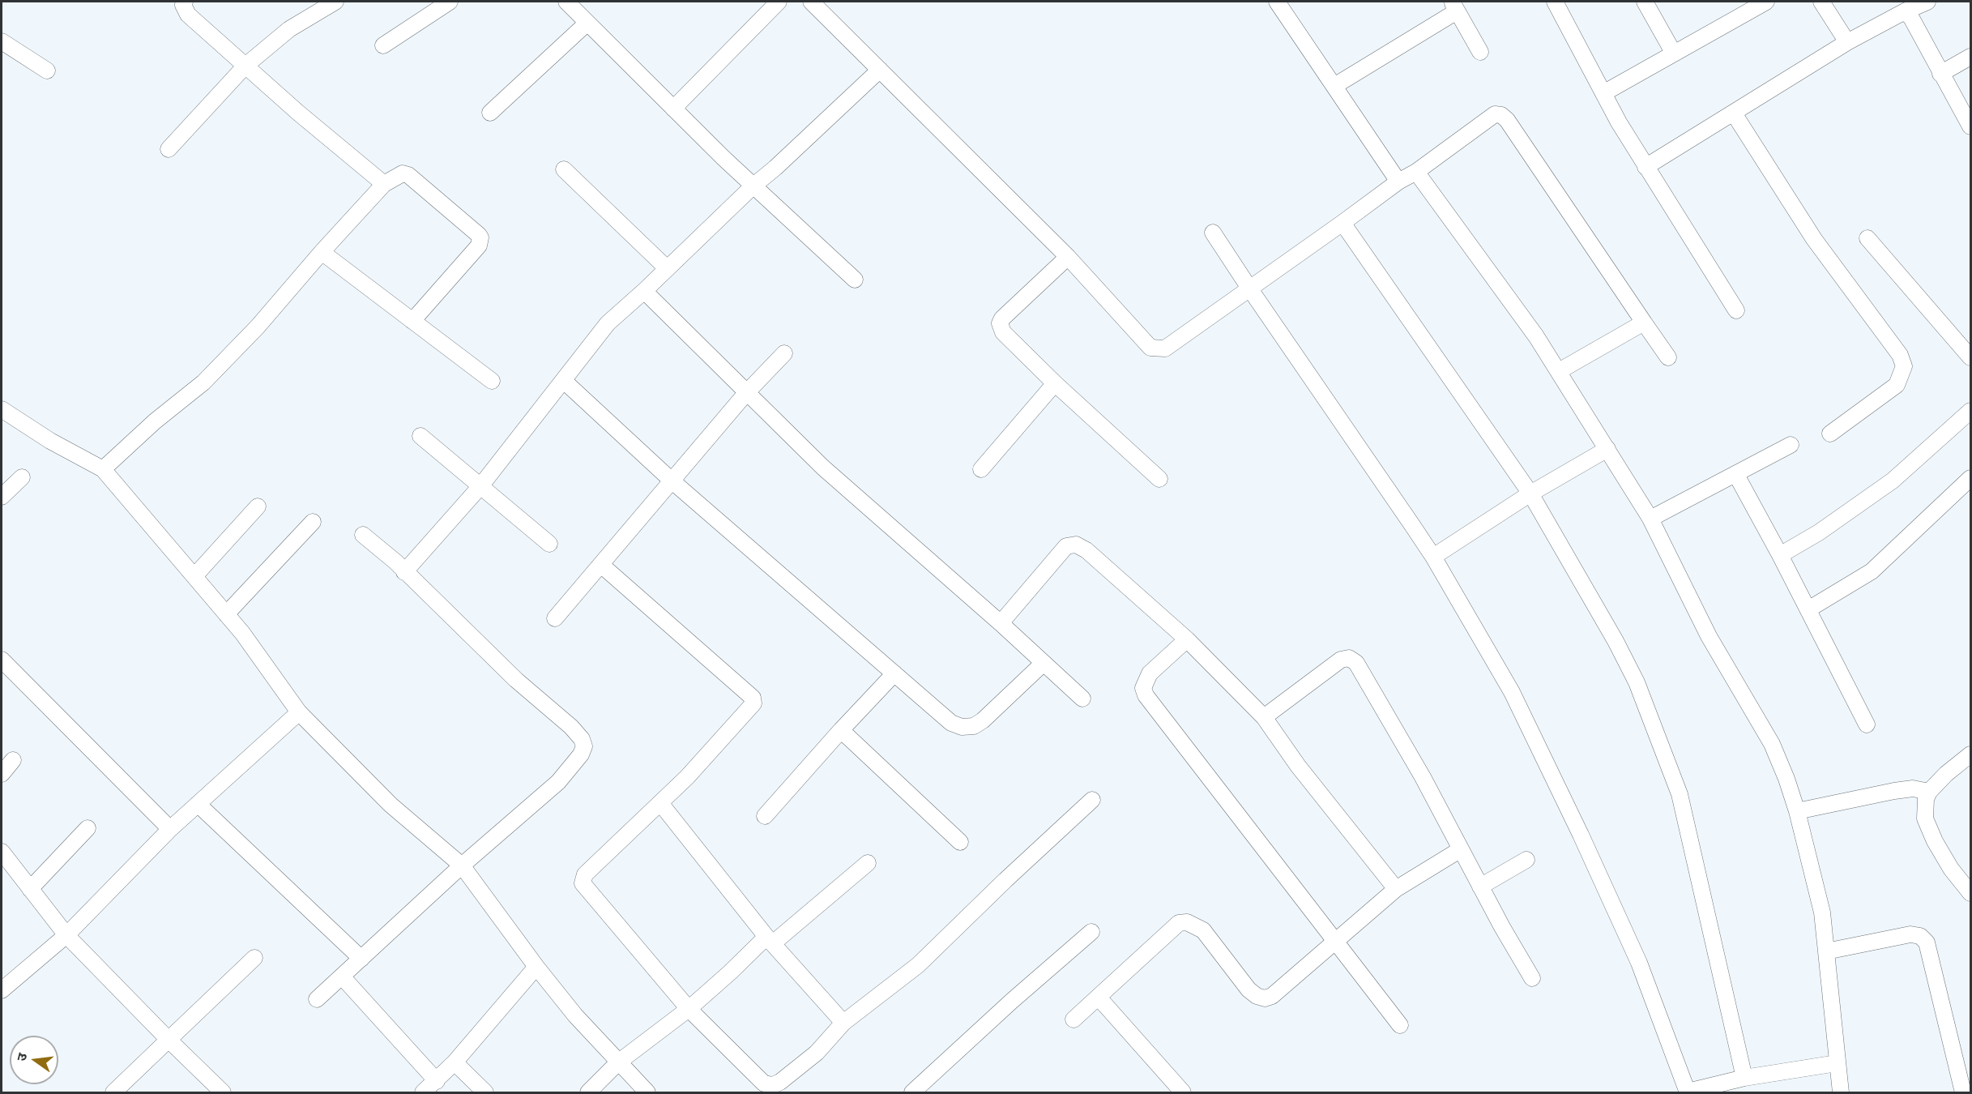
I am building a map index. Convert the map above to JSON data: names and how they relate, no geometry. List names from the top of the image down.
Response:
{
  "north": "left"
}
